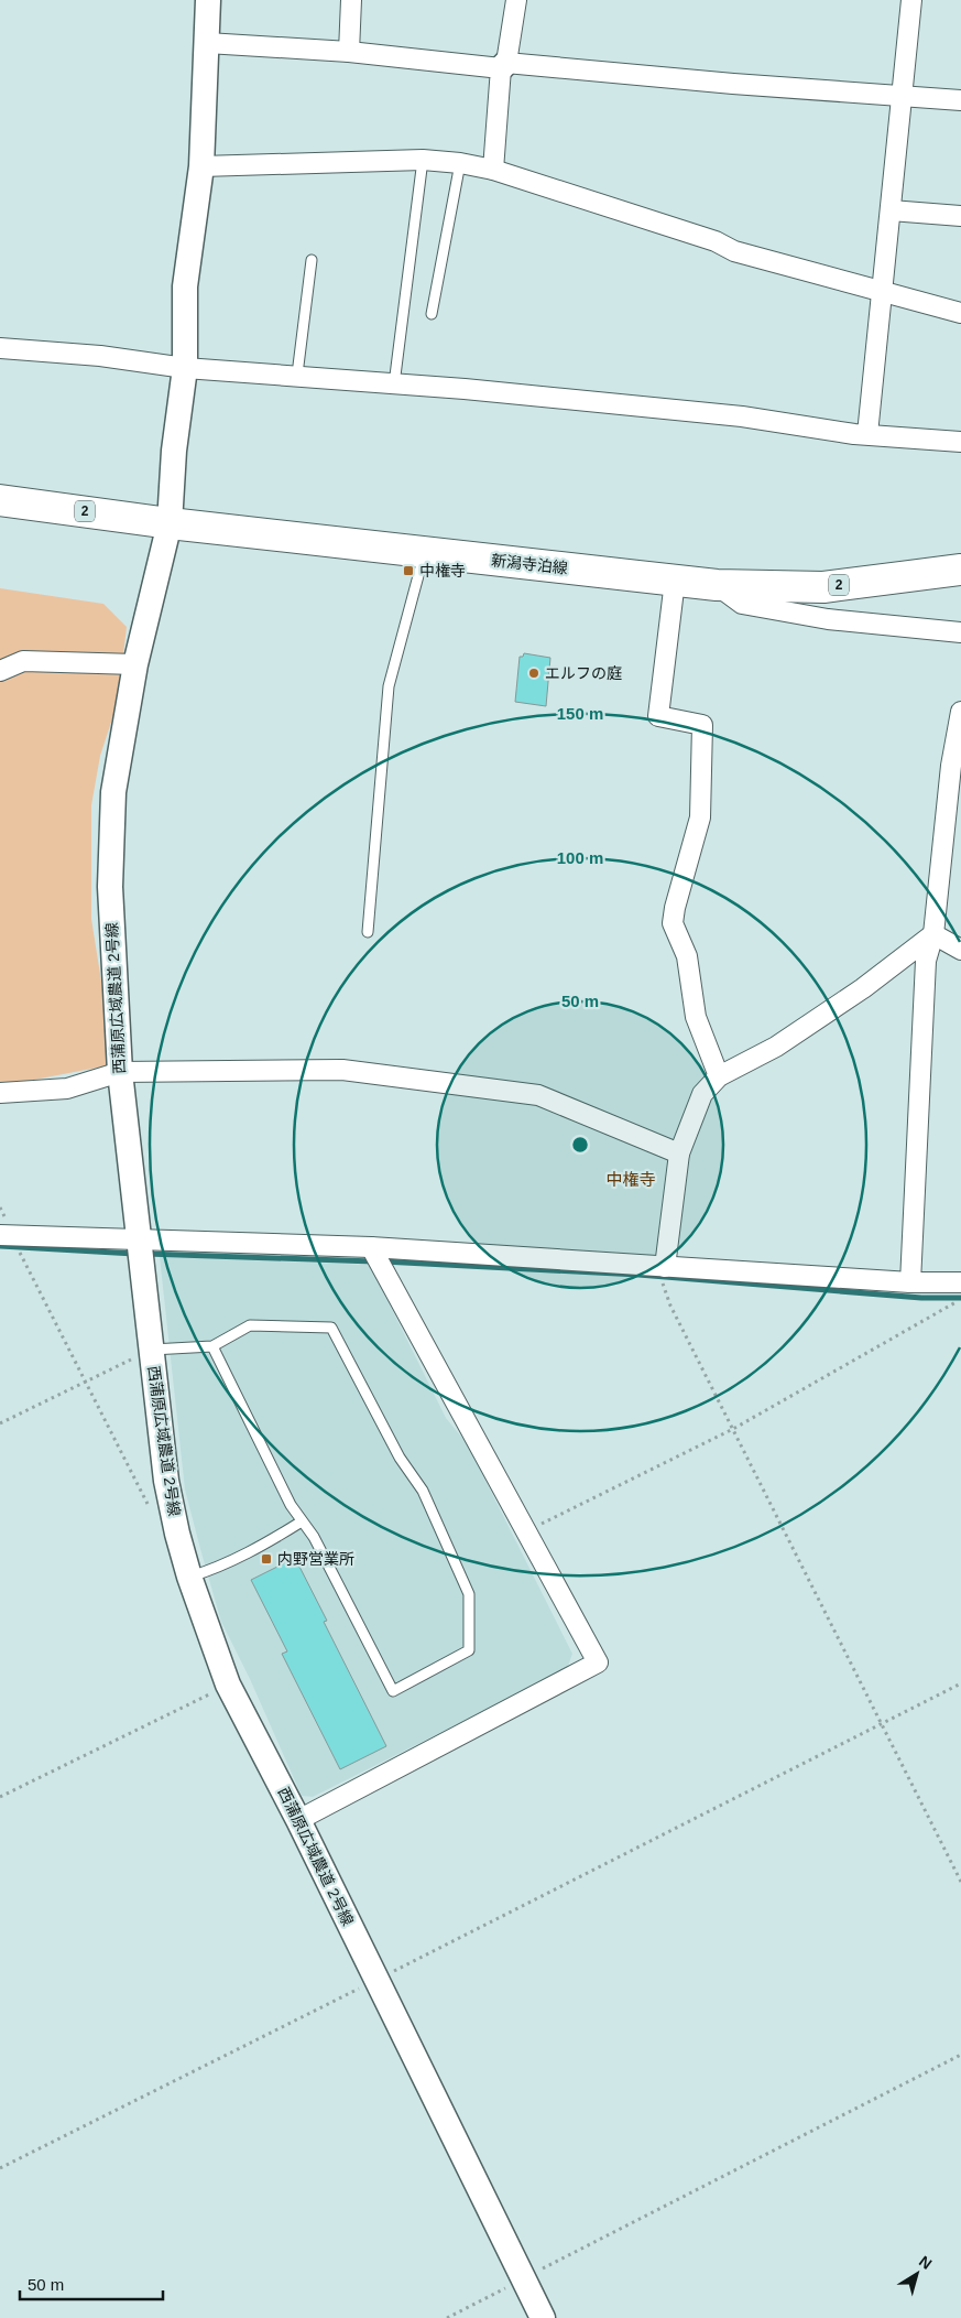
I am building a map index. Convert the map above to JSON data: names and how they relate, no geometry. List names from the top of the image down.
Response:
{
  "streets": {
    "main road": ["2", "新潟寺泊線"],
    "street": ["西蒲原広域農道 2号線"]
  },
  "crossings": [
    ["新潟寺泊線", "西蒲原広域農道 2号線"]
  ],
  "districts": ["中権寺"],
  "places": {
    "transit": ["中権寺", "内野営業所"],
    "other": ["エルフの庭"]
  },
  "scale_bar": "50 m",
  "north": "top right",
  "rings": ["150 m", "100 m", "50 m"]
}
